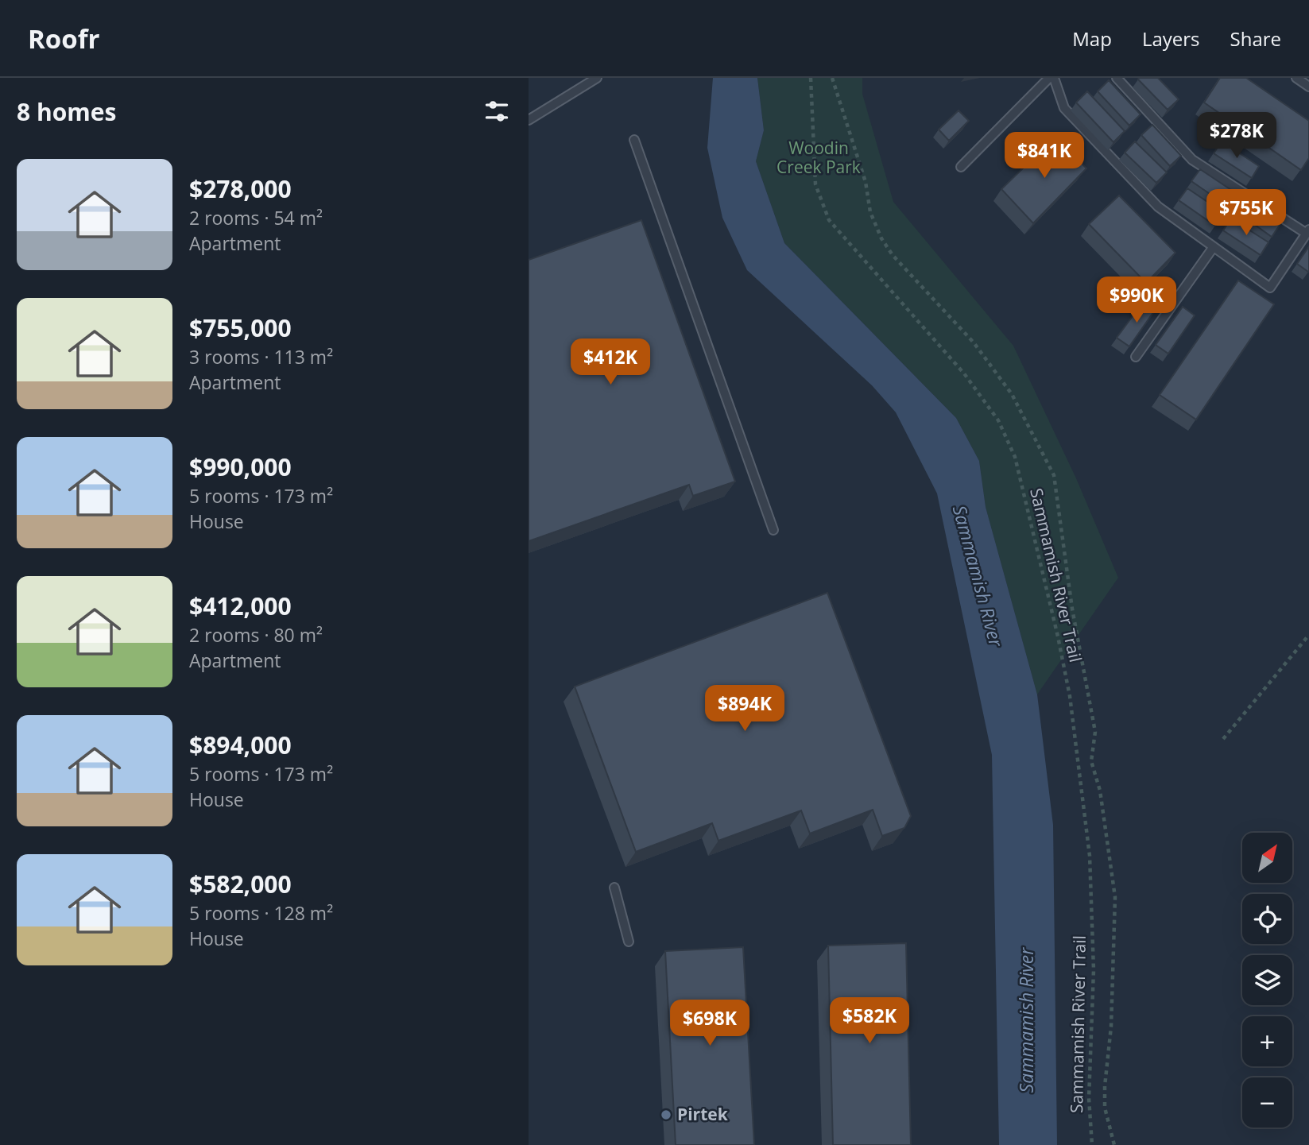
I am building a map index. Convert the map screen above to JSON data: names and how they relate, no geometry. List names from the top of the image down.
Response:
{
  "streets": {
    "path": ["Sammamish River Trail"]
  },
  "water": ["Sammamish River"],
  "parks": ["Woodin Creek Park"],
  "places": ["Pirtek"],
  "north": "top right",
  "page": {
    "header": "Roofr",
    "nav": ["Map", "Layers", "Share"],
    "heading": "8 homes",
    "price": [
      "$278K",
      "$841K",
      "$755K",
      "$990K",
      "$412K",
      "$894K",
      "$582K",
      "$698K"
    ],
    "list": [
      {
        "name": "$278,000",
        "note": "2 rooms · 54 m² · Apartment"
      },
      {
        "name": "$755,000",
        "note": "3 rooms · 113 m² · Apartment"
      },
      {
        "name": "$990,000",
        "note": "5 rooms · 173 m² · House"
      },
      {
        "name": "$412,000",
        "note": "2 rooms · 80 m² · Apartment"
      },
      {
        "name": "$894,000",
        "note": "5 rooms · 173 m² · House"
      },
      {
        "name": "$582,000",
        "note": "5 rooms · 128 m² · House"
      }
    ],
    "map_buttons": ["+", "−"]
  }
}
